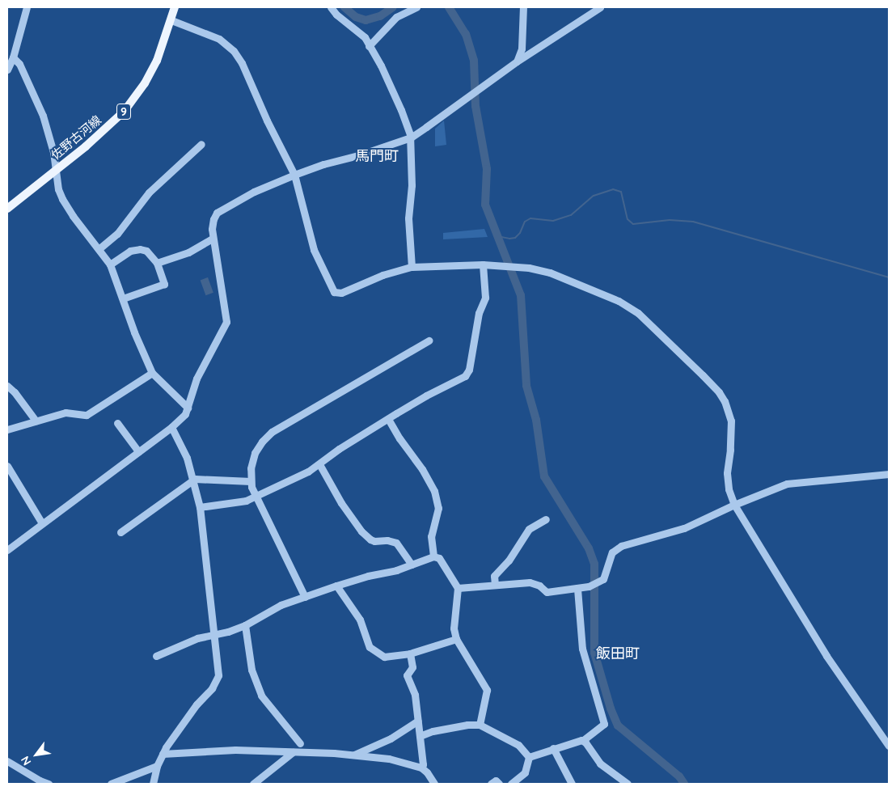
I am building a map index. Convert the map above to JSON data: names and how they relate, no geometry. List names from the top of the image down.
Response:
{
  "streets": {
    "main road": ["9", "佐野古河線"]
  },
  "districts": ["馬門町", "飯田町"],
  "north": "bottom left"
}
